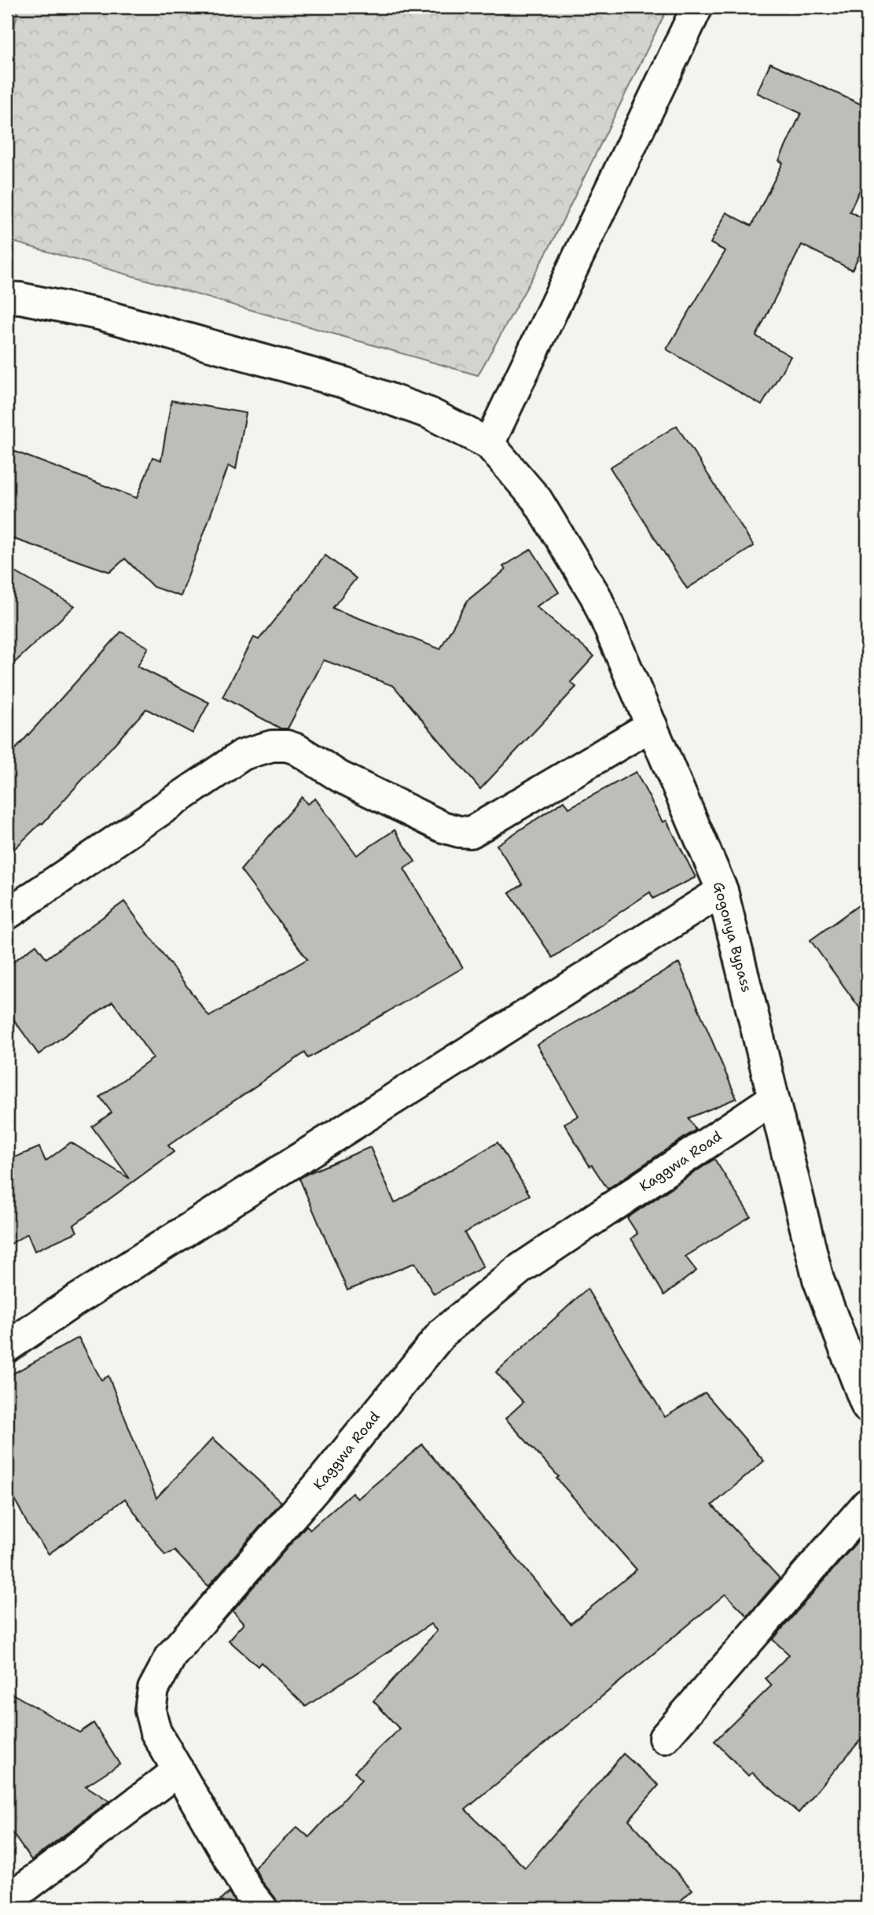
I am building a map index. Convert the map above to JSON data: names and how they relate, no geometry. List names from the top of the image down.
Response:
{
  "streets": {
    "street": ["Gogonya Bypass", "Kaggwa Road"]
  },
  "crossings": [
    ["Gogonya Bypass", "Kaggwa Road"]
  ]
}
